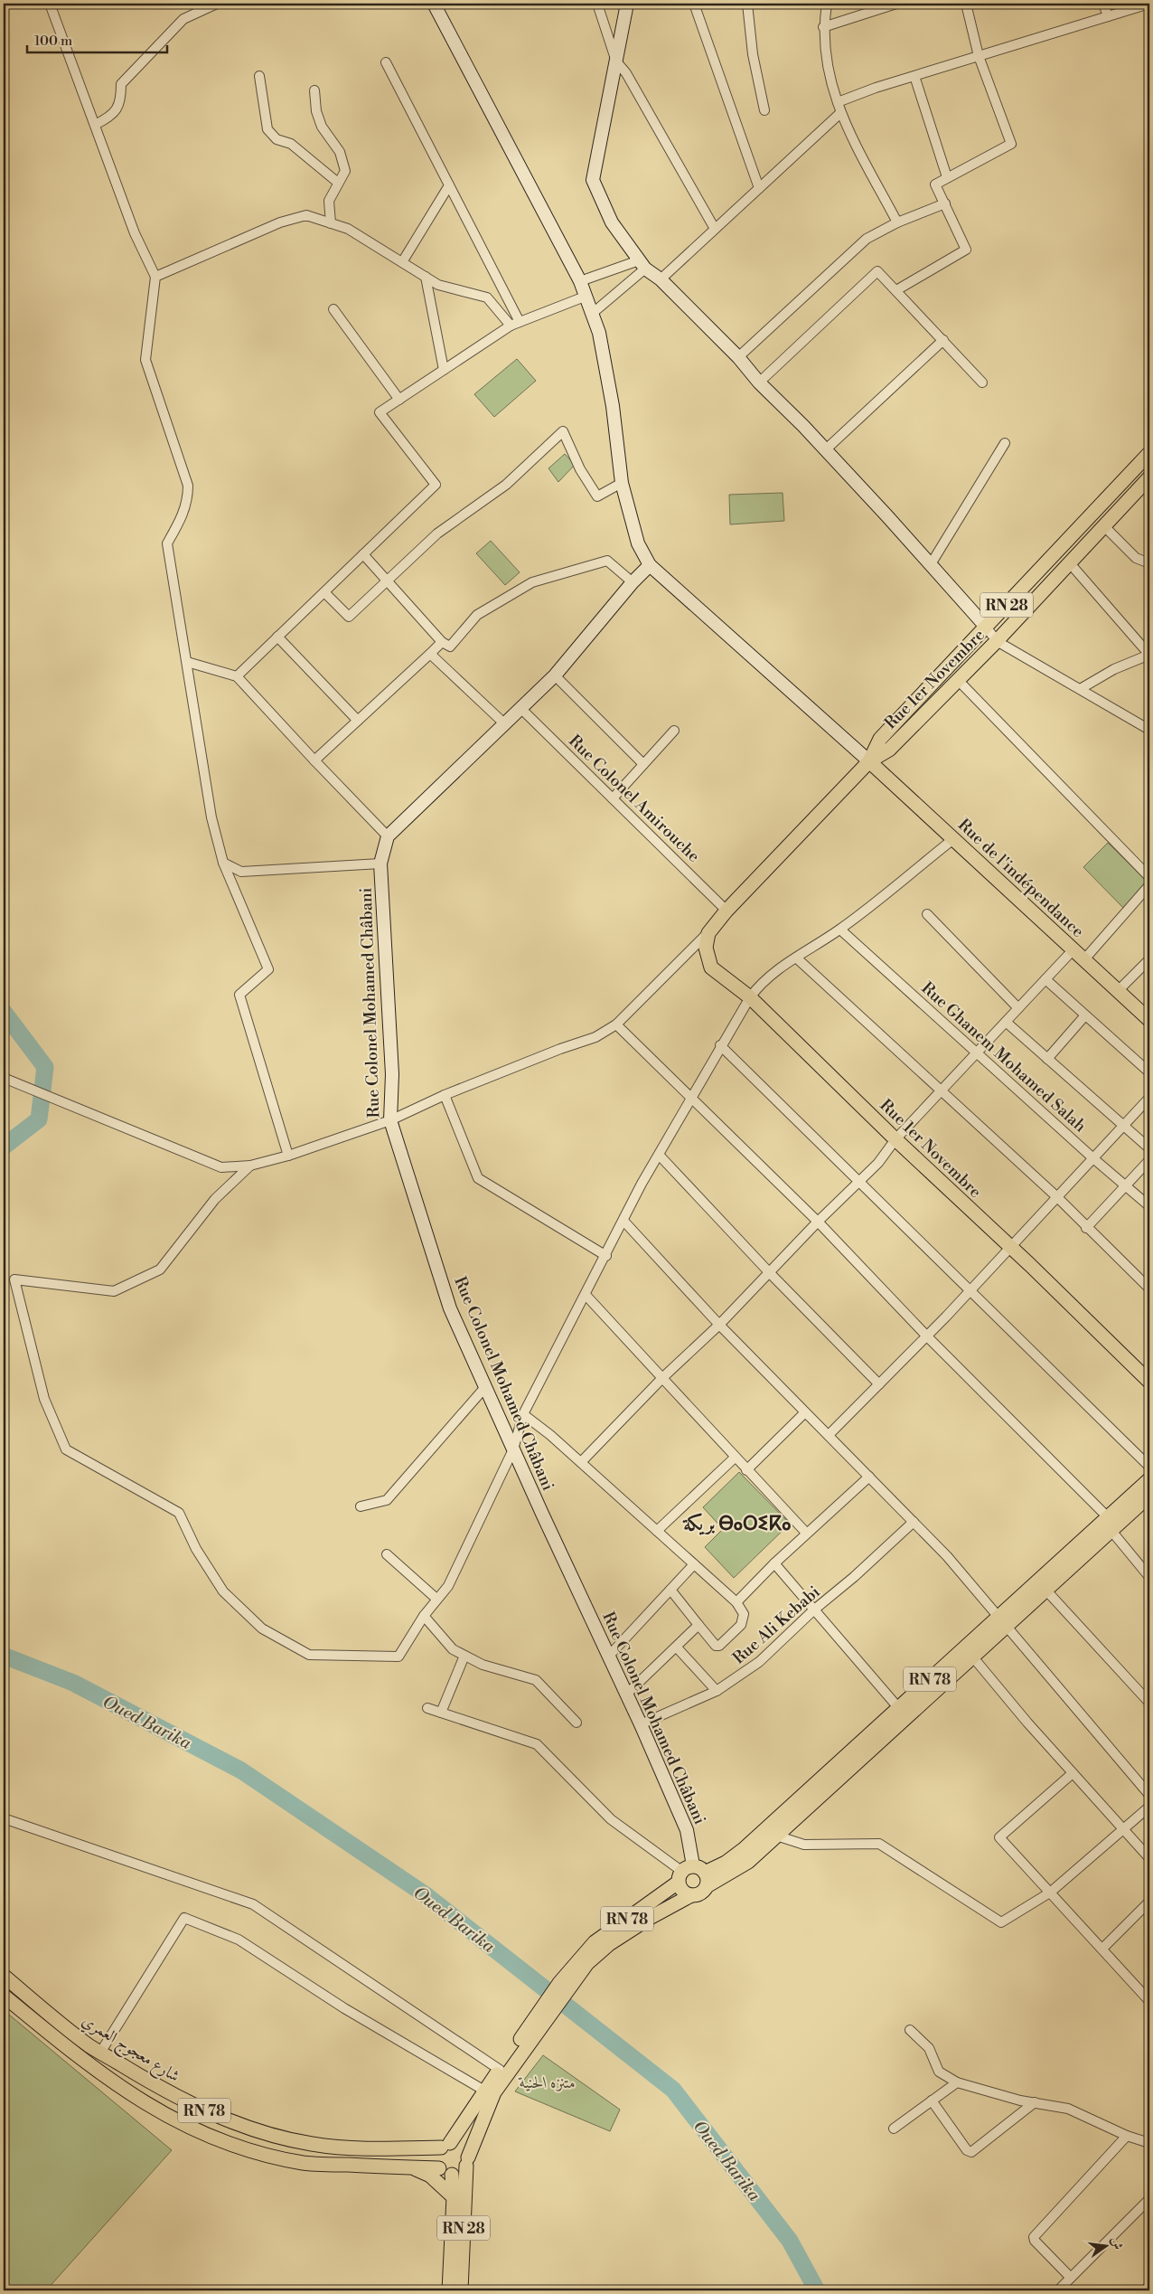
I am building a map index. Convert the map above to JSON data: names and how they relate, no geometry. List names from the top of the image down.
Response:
{
  "streets": {
    "main road": [
      "RN 28",
      "Rue 1er Novembre",
      "Rue de l'indépendance",
      "Rue Colonel Mohamed Châbani",
      "RN 78",
      "شارع معجوج العمري"
    ],
    "street": ["Rue Colonel Amirouche", "Rue Ghanem Mohamed Salah", "Rue Ali Kebabi"]
  },
  "crossings": [
    ["RN 28", "Rue 1er Novembre"],
    ["RN 28", "Rue Colonel Amirouche"],
    ["RN 28", "Rue de l'indépendance"],
    ["RN 28", "RN 78"],
    ["RN 28", "شارع معجوج العمري"],
    ["Rue 1er Novembre", "Rue de l'indépendance"],
    ["Rue Colonel Mohamed Châbani", "Rue Ali Kebabi"],
    ["Rue Colonel Mohamed Châbani", "RN 78"],
    ["RN 78", "شارع معجوج العمري"]
  ],
  "districts": ["بريكة ⴱⴰⵔⵉⴽⴰ"],
  "water": ["Oued Barika"],
  "parks": ["متنزه الحنية"],
  "scale_bar": "100 m",
  "north": "right"
}
